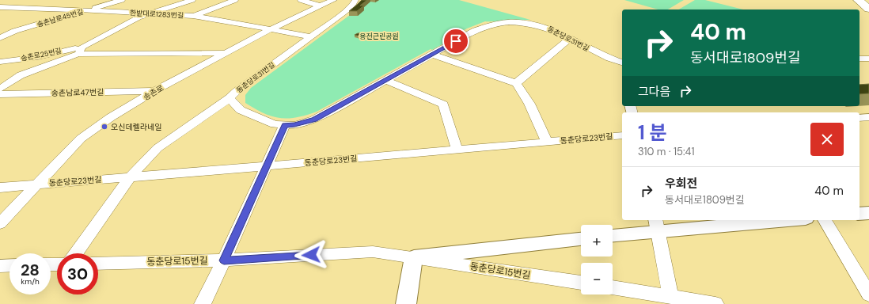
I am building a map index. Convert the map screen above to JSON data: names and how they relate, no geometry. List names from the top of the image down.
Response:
{
  "streets": {
    "street": [
      "한밭대로1283번길",
      "송촌남로45번길",
      "동춘당로31번길",
      "송촌로25번길",
      "송촌남로47번길",
      "송촌로",
      "동춘당로23번길",
      "동춘당로15번길"
    ]
  },
  "crossings": [
    ["한밭대로1283번길", "송촌남로45번길"],
    ["한밭대로1283번길", "동춘당로31번길"],
    ["한밭대로1283번길", "송촌로"],
    ["송촌남로47번길", "송촌로"],
    ["송촌로", "동춘당로23번길"]
  ],
  "parks": ["용전근린공원"],
  "places": ["오신데렐라네일"],
  "page": {
    "turn": ["40 m", "동서대로1809번길"],
    "then": "그다음",
    "heading": ["1 분", "310 m · 15:41"],
    "list": [
      {
        "name": "우회전",
        "note": "동서대로1809번길",
        "value": "40 m"
      }
    ],
    "map_buttons": ["+", "−"],
    "speed": "28 km/h",
    "limit": "30"
  }
}
